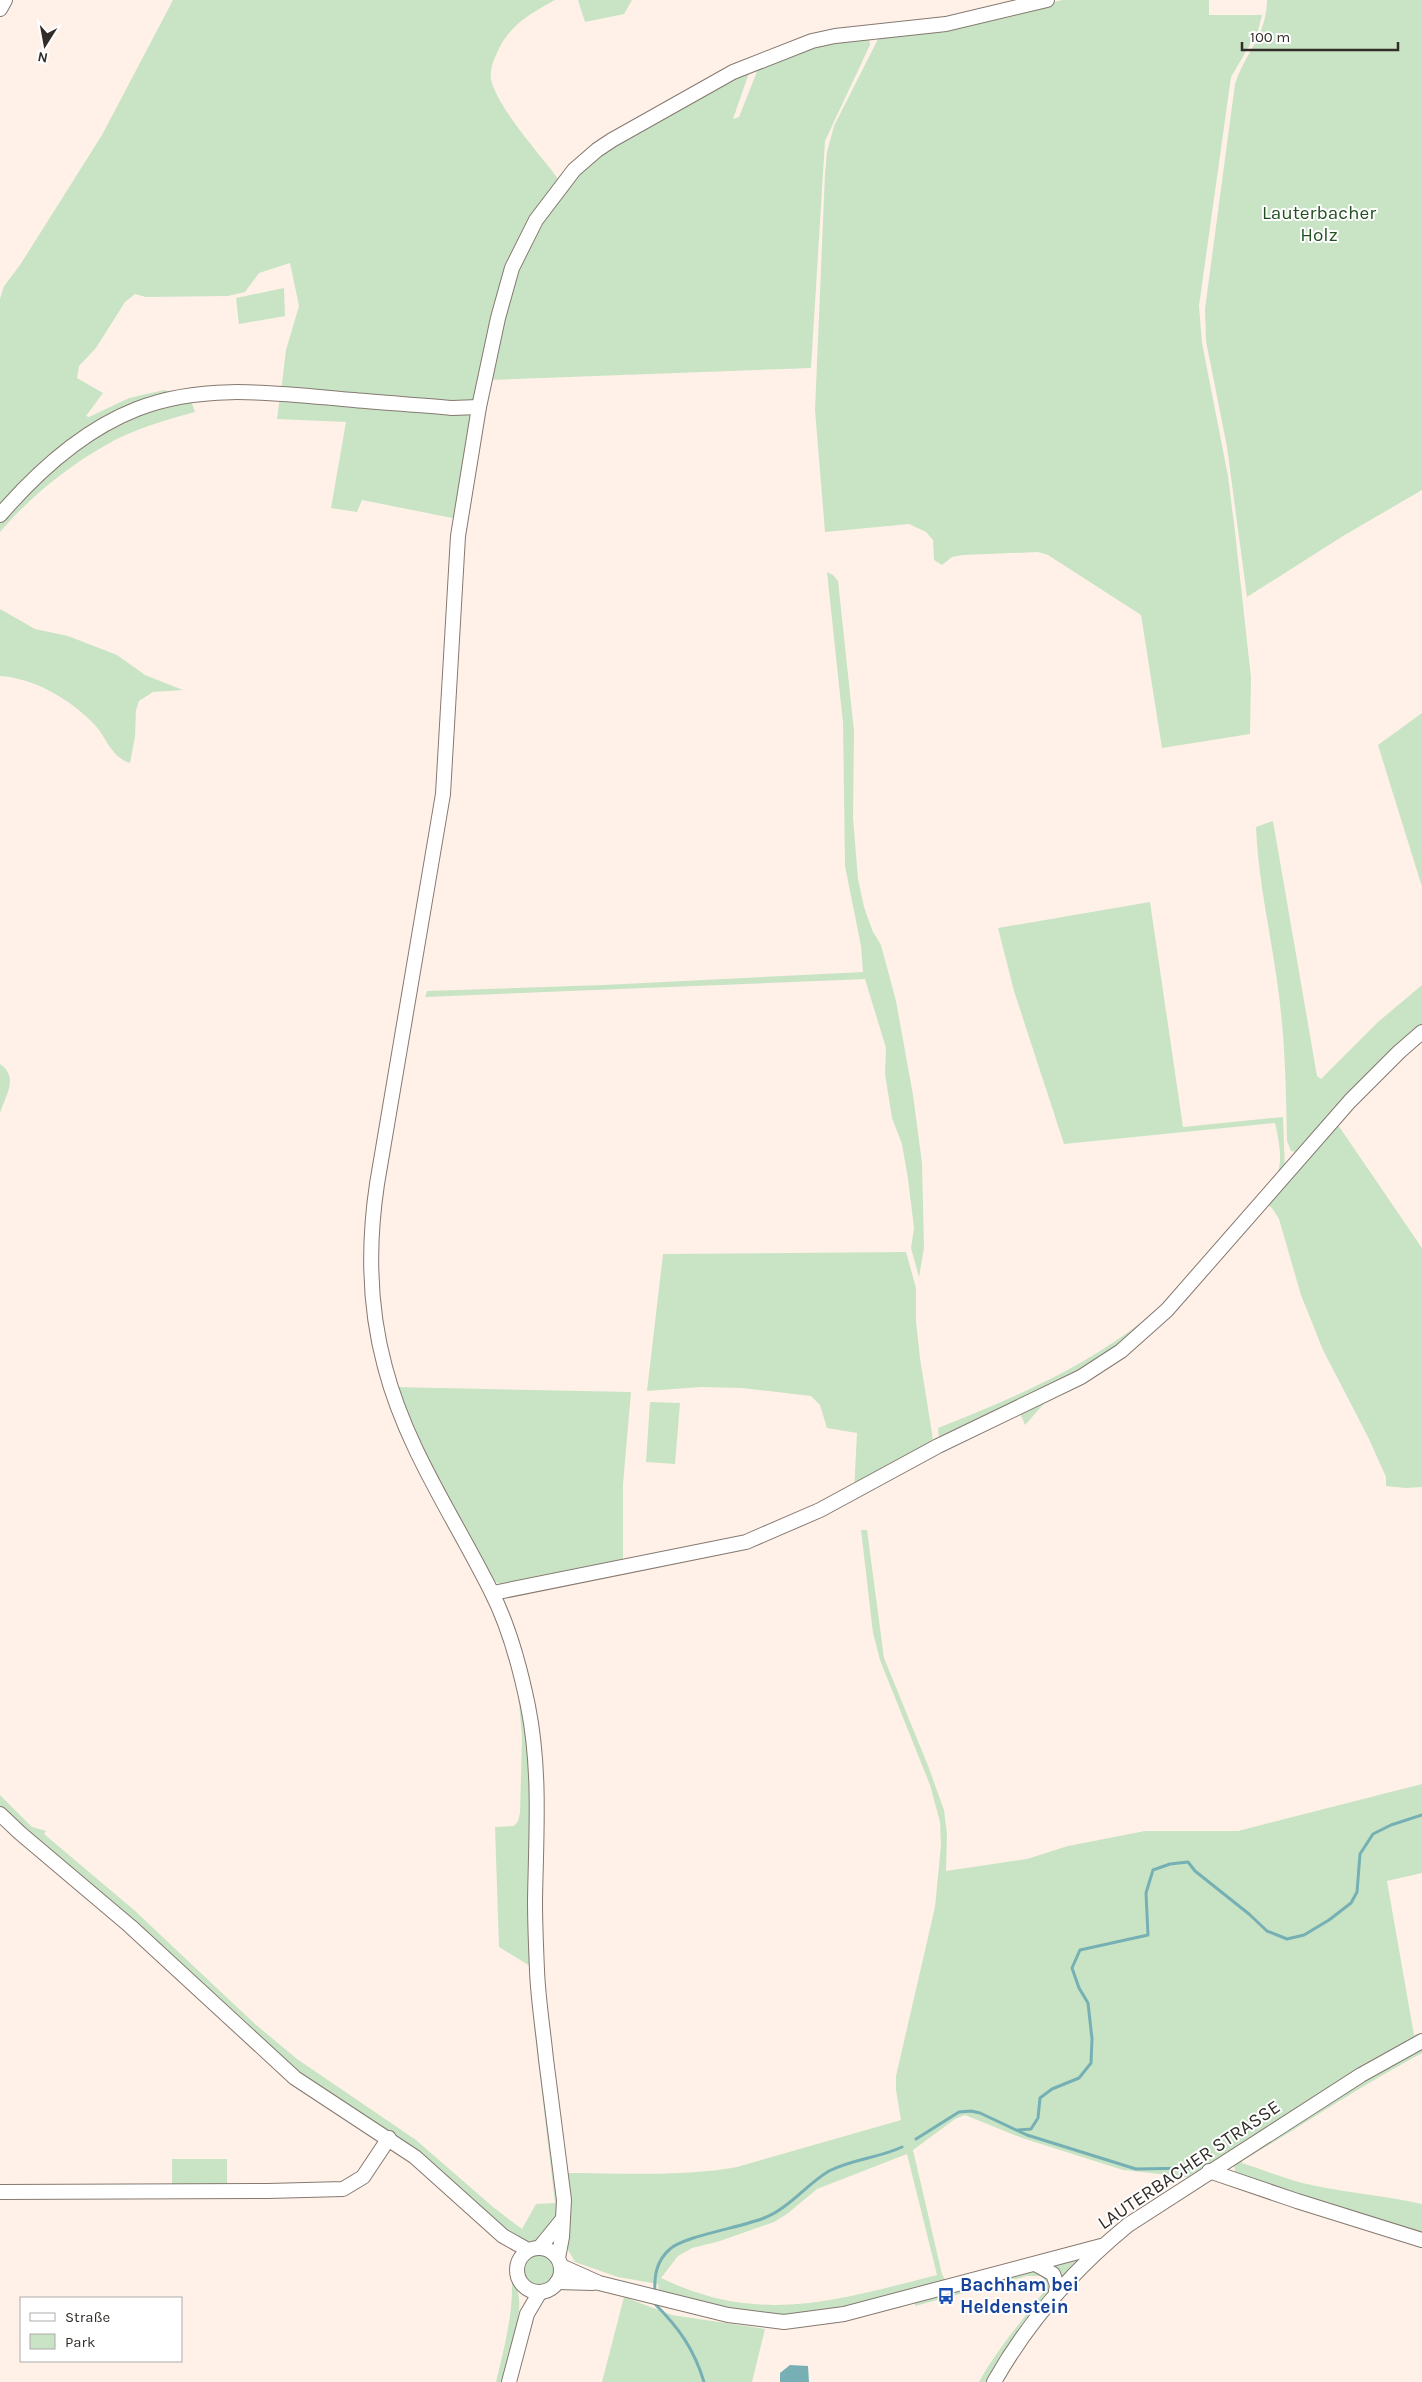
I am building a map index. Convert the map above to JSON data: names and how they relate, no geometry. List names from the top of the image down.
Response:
{
  "streets": {
    "street": ["LAUTERBACHER STRASSE"]
  },
  "parks": ["Lauterbacher Holz"],
  "places": {
    "bus stop": ["Bachham bei Heldenstein"]
  },
  "legend": ["Straße", "Park"],
  "scale_bar": "100 m",
  "north": "bottom"
}
